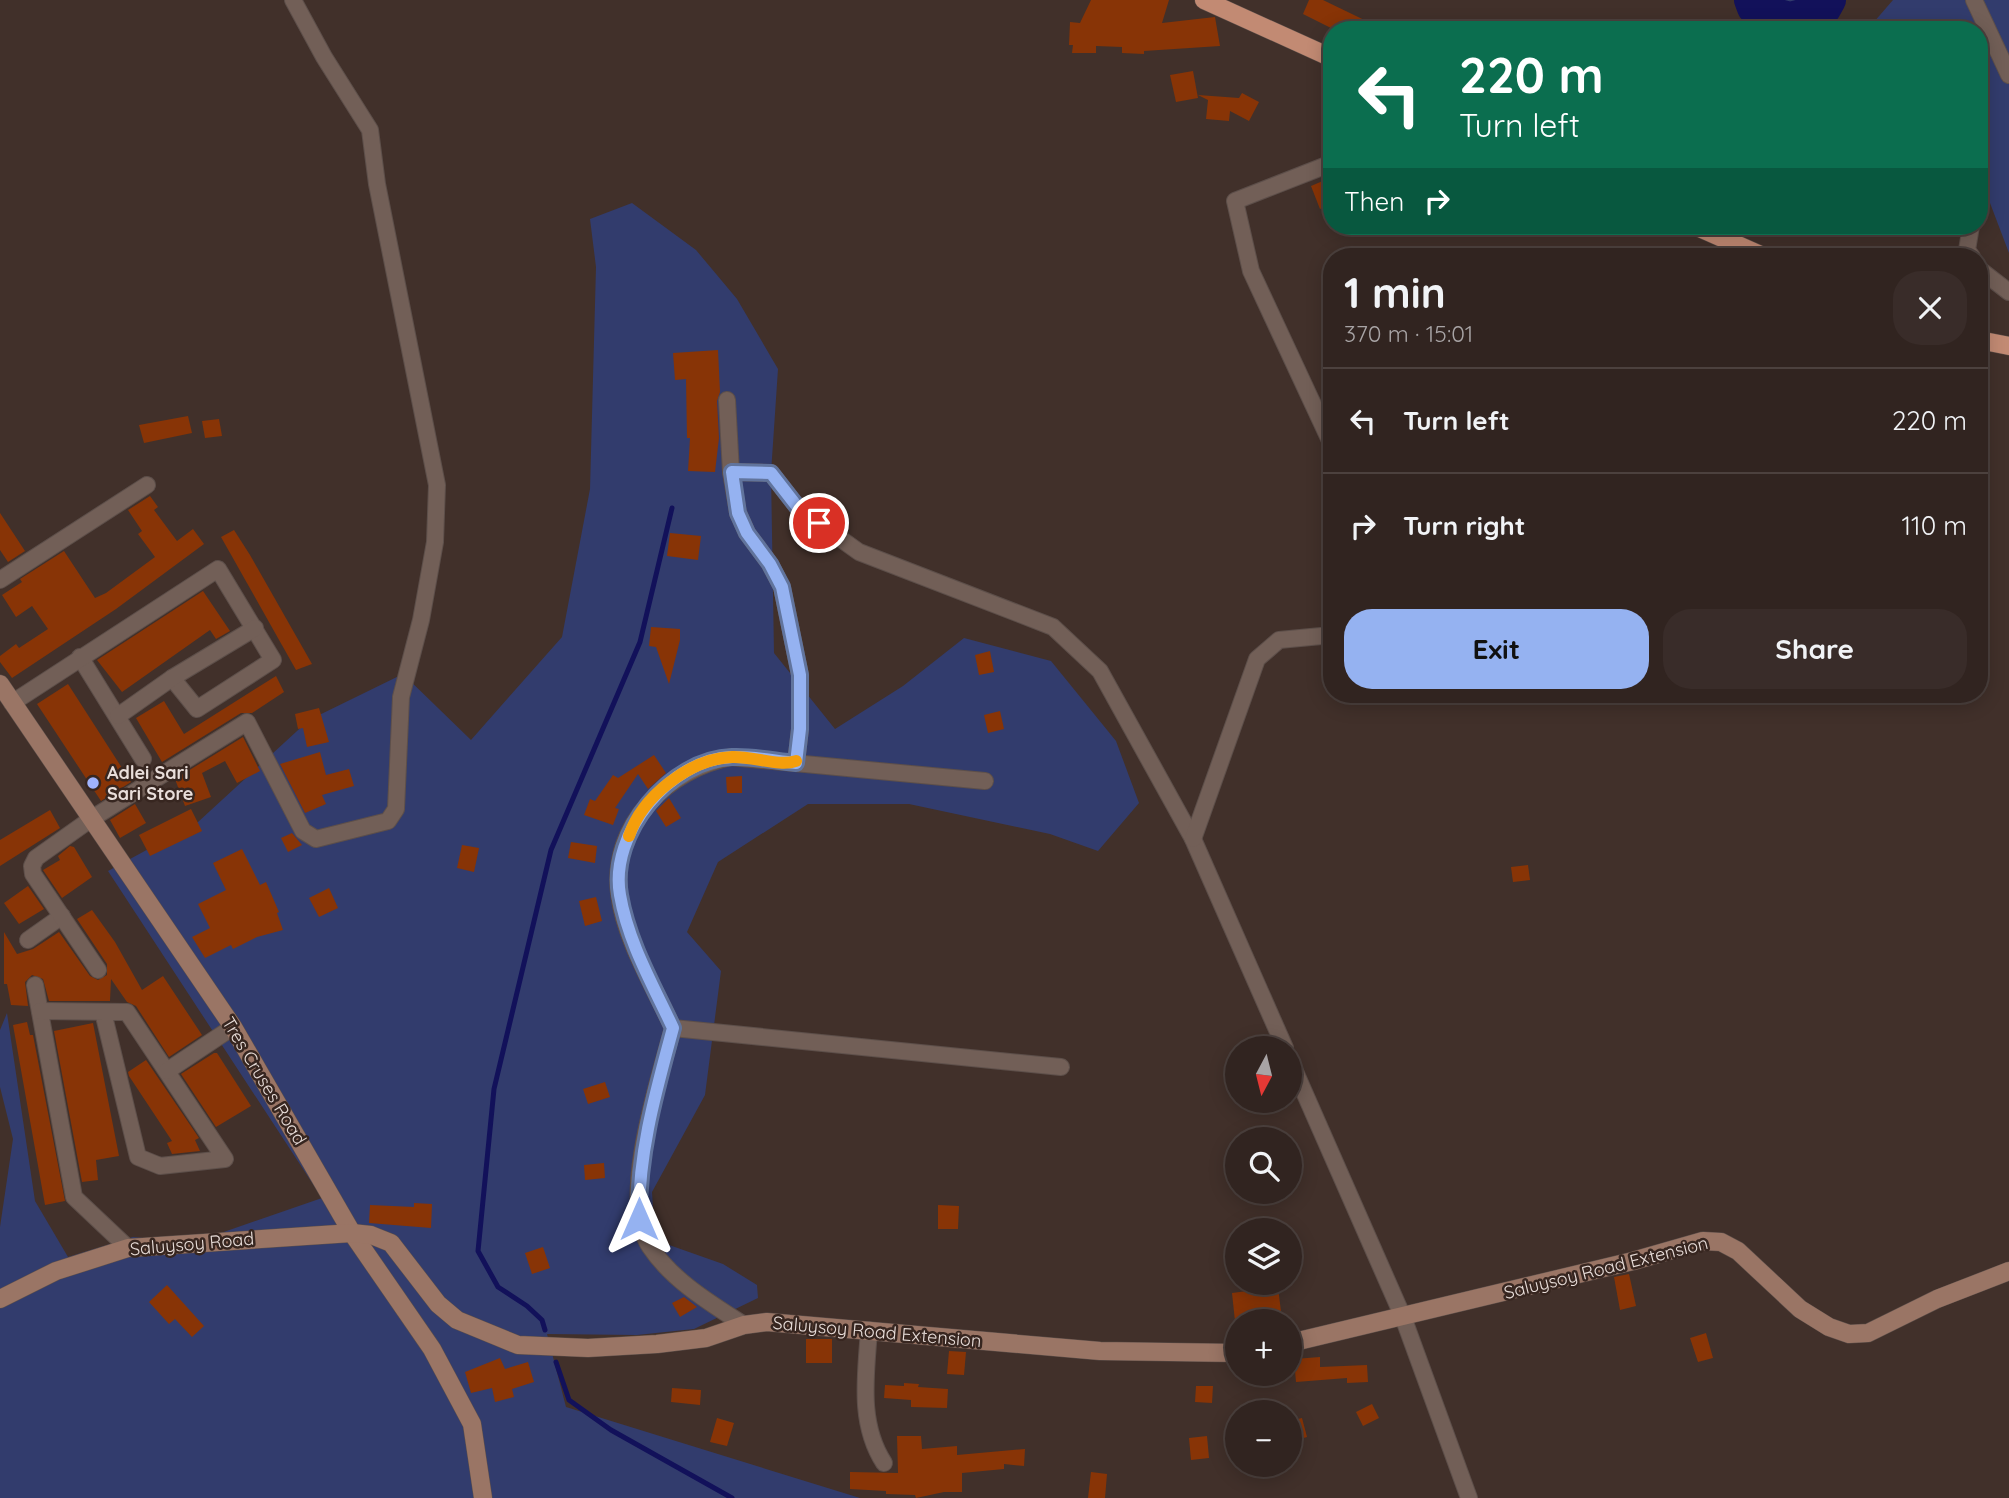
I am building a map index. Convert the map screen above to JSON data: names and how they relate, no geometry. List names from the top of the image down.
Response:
{
  "streets": {
    "main road": ["Tres Cruses Road", "Saluysoy Road", "Saluysoy Road Extension"]
  },
  "crossings": [
    ["Tres Cruses Road", "Saluysoy Road"],
    ["Tres Cruses Road", "Saluysoy Road Extension"],
    ["Saluysoy Road", "Saluysoy Road Extension"]
  ],
  "places": ["Adlei Sari Sari Store"],
  "north": "bottom",
  "page": {
    "turn": ["220 m", "Turn left"],
    "then": "Then",
    "heading": ["1 min", "370 m · 15:01"],
    "list": [
      {
        "name": "Turn left",
        "value": "220 m"
      },
      {
        "name": "Turn right",
        "value": "110 m"
      }
    ],
    "buttons": ["Exit", "Share"],
    "map_buttons": ["+", "−"]
  }
}
